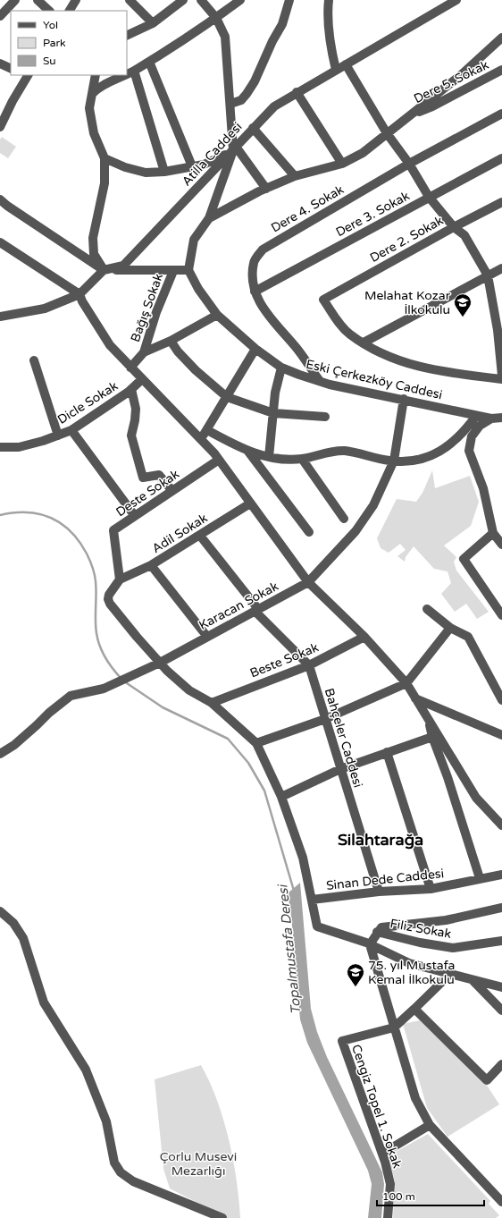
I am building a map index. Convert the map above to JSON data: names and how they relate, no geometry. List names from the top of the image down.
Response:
{
  "streets": {
    "street": [
      "Dere 5. Sokak",
      "Atilla Caddesi",
      "Dere 4. Sokak",
      "Dere 3. Sokak",
      "Dere 2. Sokak",
      "Bağış Sokak",
      "Eski Çerkezköy Caddesi",
      "Dicle Sokak",
      "Deste Sokak",
      "Adil Sokak",
      "Karacan Sokak",
      "Beste Sokak",
      "Bahçeler Caddesi",
      "Sinan Dede Caddesi",
      "Filiz Sokak",
      "Cengiz Topel 1. Sokak"
    ]
  },
  "crossings": [
    ["Dere 4. Sokak", "Dere 3. Sokak"],
    ["Dere 4. Sokak", "Eski Çerkezköy Caddesi"],
    ["Eski Çerkezköy Caddesi", "Karacan Sokak"],
    ["Deste Sokak", "Adil Sokak"],
    ["Adil Sokak", "Bahçeler Caddesi"],
    ["Karacan Sokak", "Bahçeler Caddesi"],
    ["Beste Sokak", "Bahçeler Caddesi"],
    ["Bahçeler Caddesi", "Sinan Dede Caddesi"]
  ],
  "districts": ["Silahtarağa"],
  "water": ["Topalmustafa Deresi"],
  "parks": ["Çorlu Musevi Mezarlığı"],
  "places": {
    "school or university": ["Melahat Kozar İlkokulu", "75. yıl Mustafa Kemal İlkokulu"]
  },
  "legend": ["Yol", "Park", "Su"],
  "scale_bar": "100 m"
}
